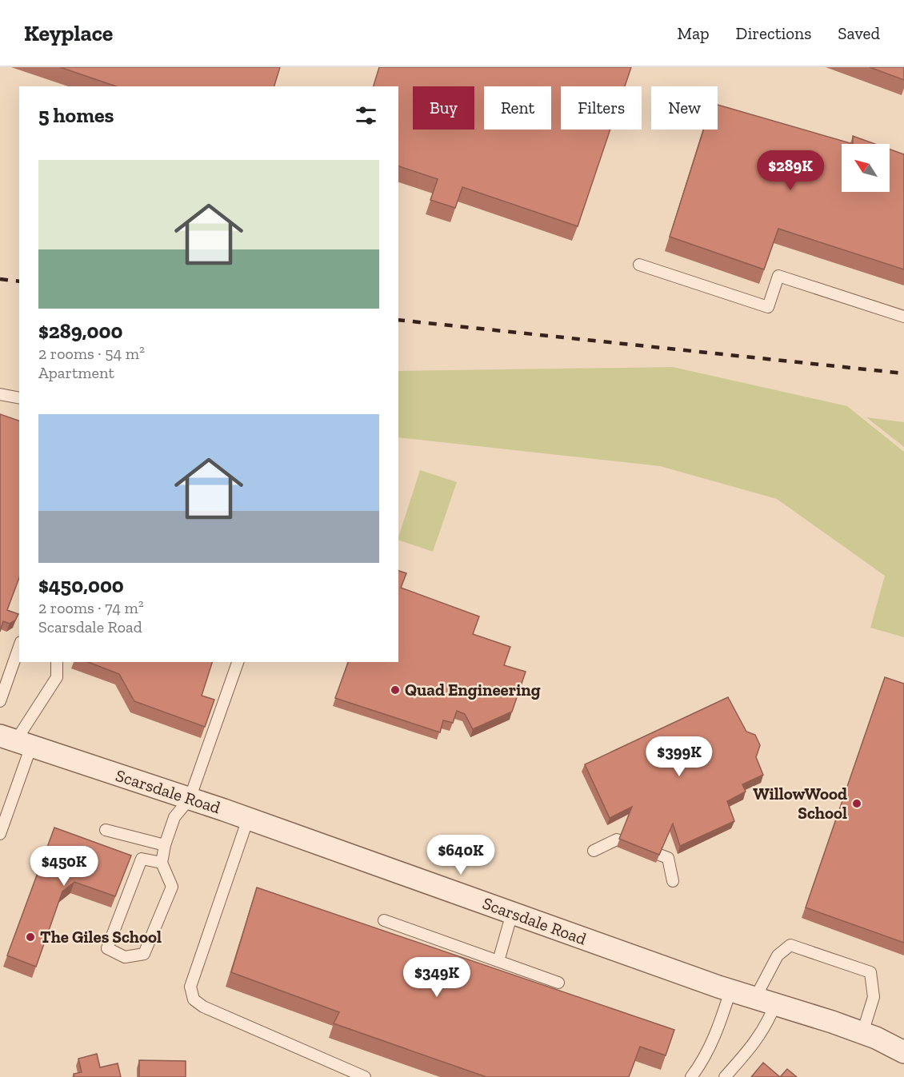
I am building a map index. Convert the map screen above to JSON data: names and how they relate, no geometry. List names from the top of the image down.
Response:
{
  "streets": {
    "street": ["Scarsdale Road"]
  },
  "places": ["Quad Engineering", "WillowWood School", "The Giles School"],
  "north": "top left",
  "page": {
    "header": "Keyplace",
    "nav": ["Map", "Directions", "Saved"],
    "chip": [
      "Buy",
      "Rent",
      "Filters",
      "New"
    ],
    "heading": "5 homes",
    "list": [
      {
        "name": "$289,000",
        "note": "2 rooms · 54 m² · Apartment"
      },
      {
        "name": "$450,000",
        "note": "2 rooms · 74 m² · Scarsdale Road"
      }
    ],
    "price": [
      "$289K",
      "$399K",
      "$640K",
      "$450K",
      "$349K"
    ]
  }
}
